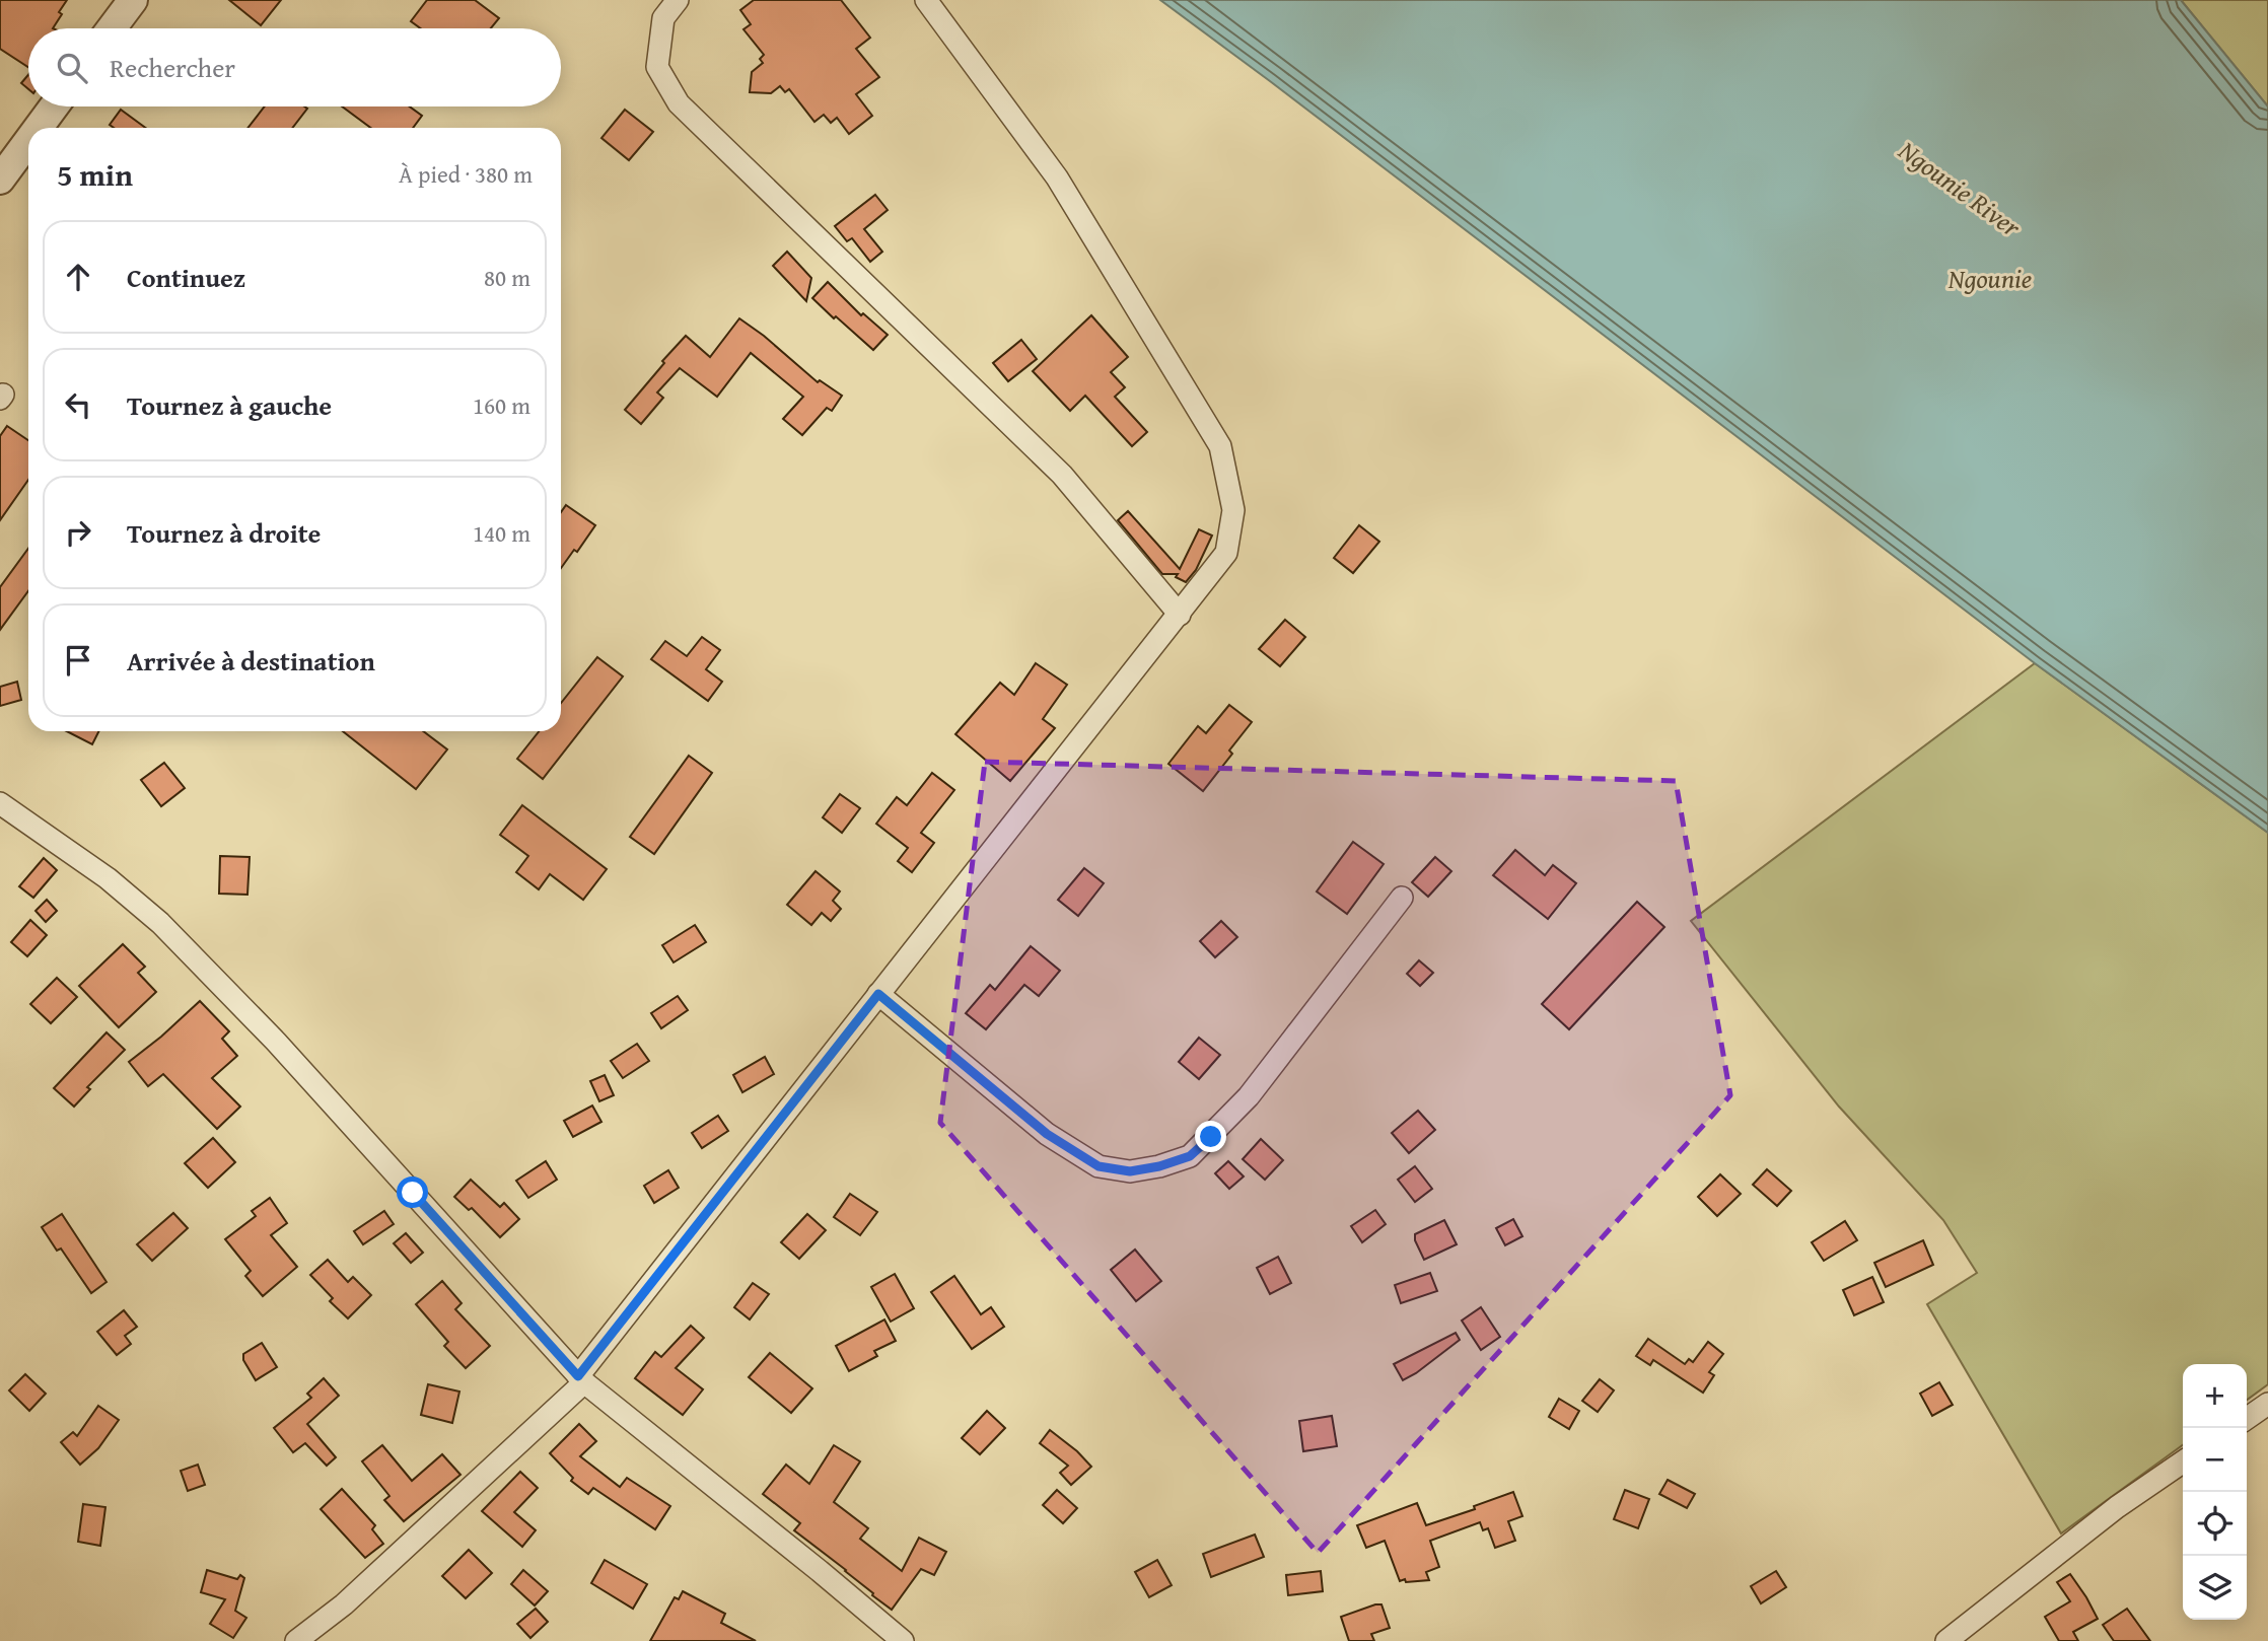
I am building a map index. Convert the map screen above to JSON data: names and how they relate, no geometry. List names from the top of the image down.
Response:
{
  "water": ["Ngounie River", "Ngounie"],
  "page": {
    "search": "Rechercher",
    "heading": ["5 min", "À pied · 380 m"],
    "list": [
      ["Continuez", "80 m"],
      ["Tournez à gauche", "160 m"],
      ["Tournez à droite", "140 m"],
      "Arrivée à destination"
    ],
    "map_buttons": ["+", "−"]
  }
}
